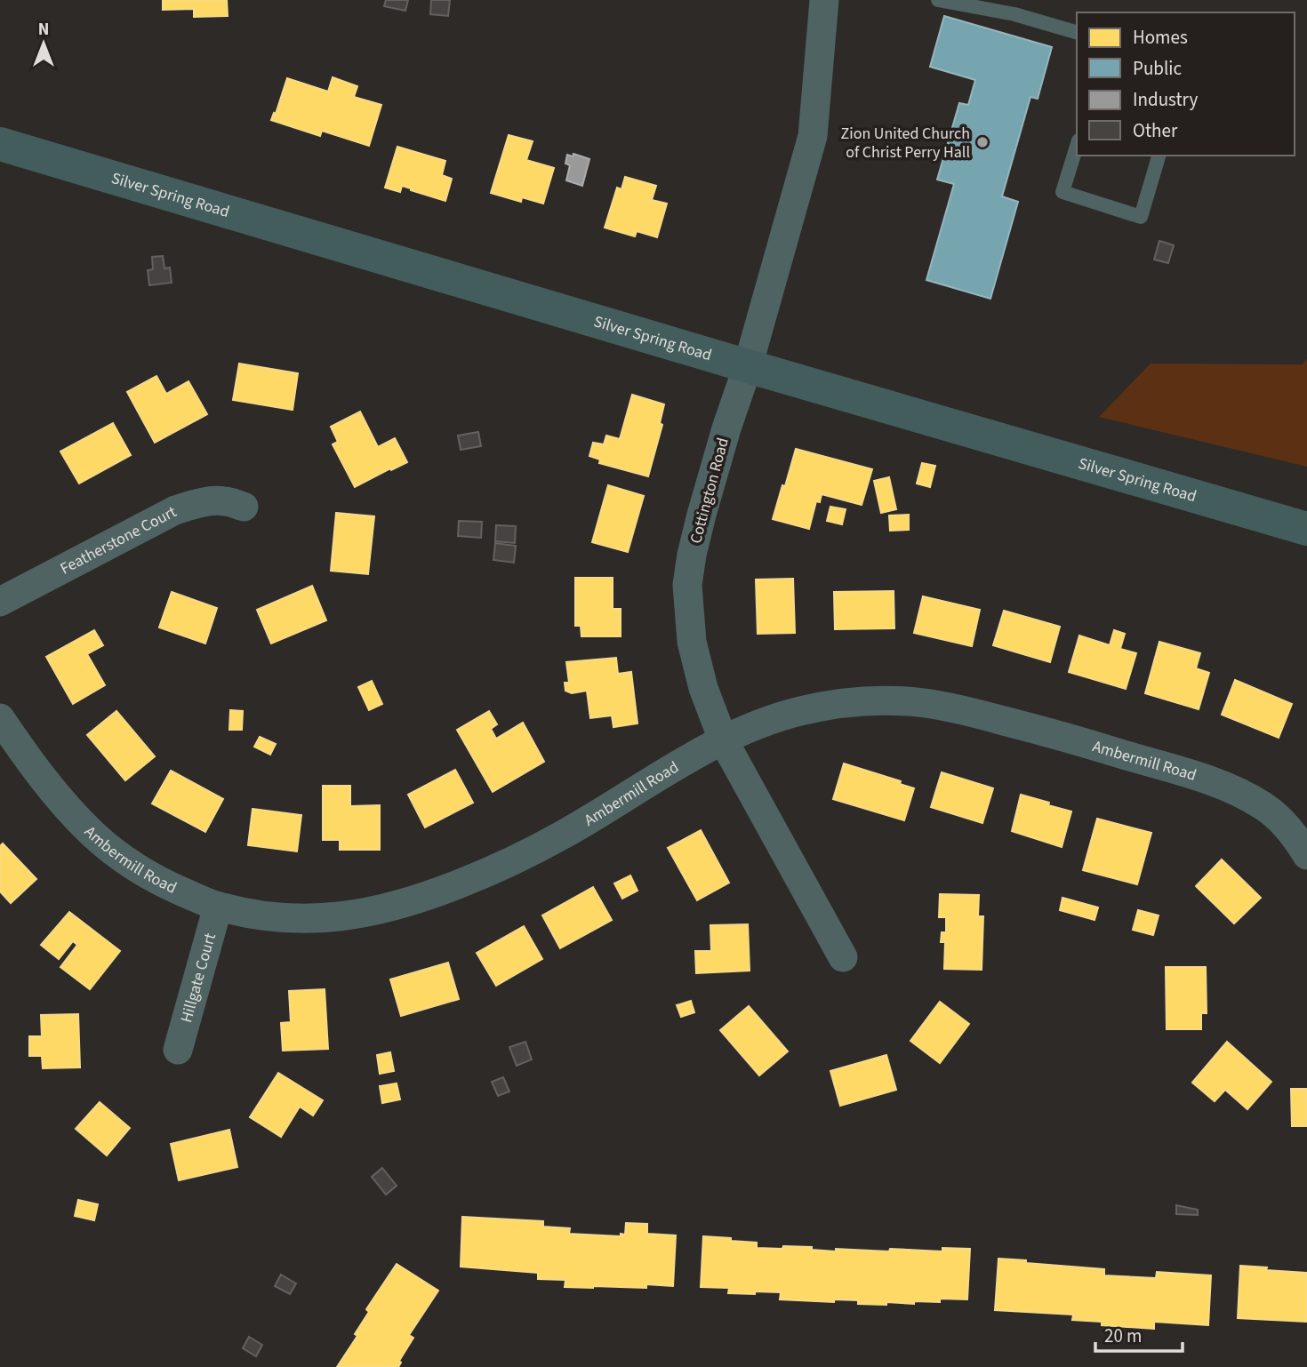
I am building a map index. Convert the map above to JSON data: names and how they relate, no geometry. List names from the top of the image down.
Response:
{
  "streets": {
    "main road": ["Silver Spring Road"],
    "street": [
      "Cottington Road",
      "Featherstone Court",
      "Ambermill Road",
      "Hillgate Court"
    ]
  },
  "crossings": [
    ["Silver Spring Road", "Cottington Road"],
    ["Cottington Road", "Ambermill Road"],
    ["Ambermill Road", "Hillgate Court"]
  ],
  "places": ["Zion United Church of Christ Perry Hall"],
  "legend": [
    "Homes",
    "Public",
    "Industry",
    "Other"
  ],
  "scale_bar": "20 m",
  "north": "top"
}
